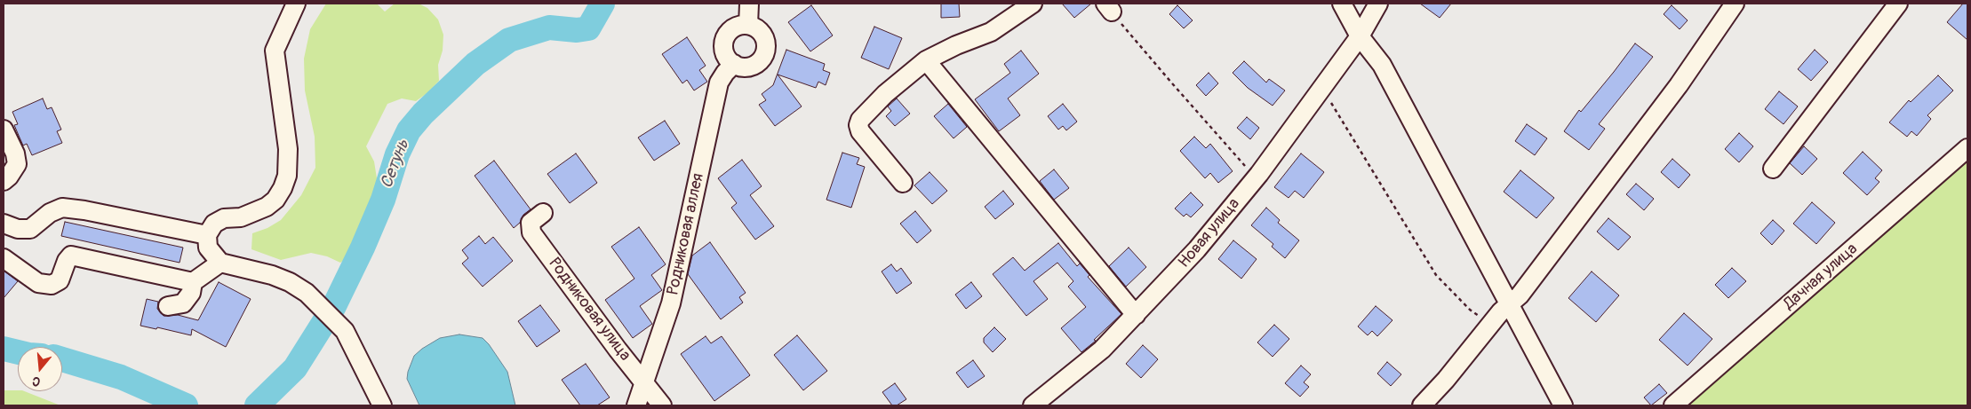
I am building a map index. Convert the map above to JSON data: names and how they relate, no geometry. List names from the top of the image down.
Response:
{
  "streets": {
    "street": [
      "Новая улица",
      "Родниковая аллея",
      "Дачная улица",
      "Родниковая улица"
    ]
  },
  "crossings": [
    ["Родниковая аллея", "Родниковая улица"]
  ],
  "water": ["Сетунь"],
  "north": "bottom"
}
